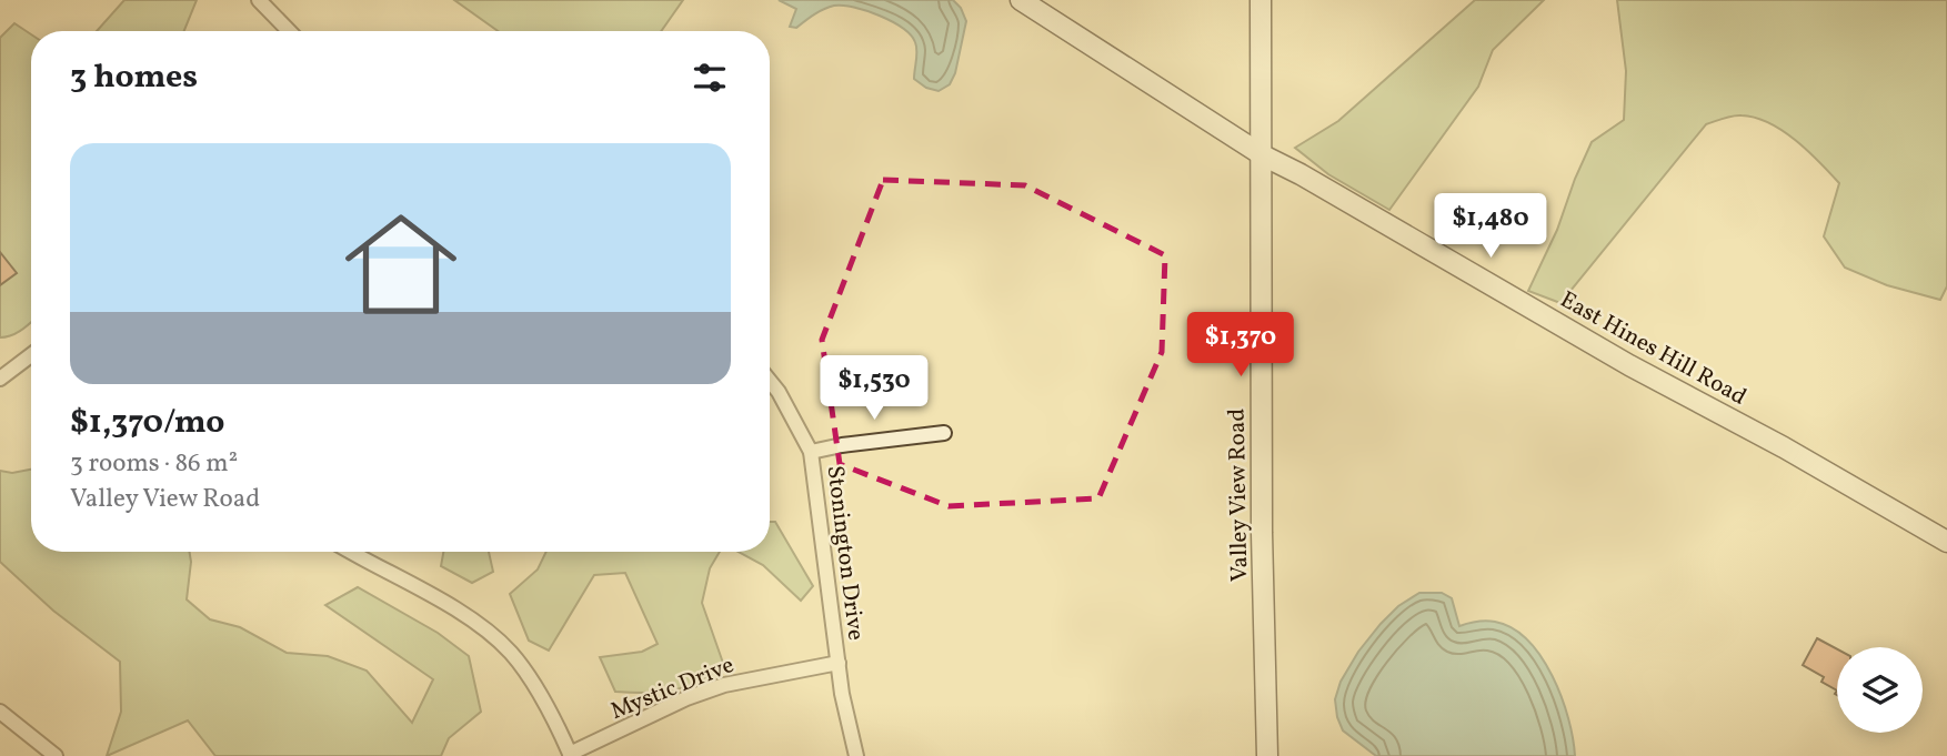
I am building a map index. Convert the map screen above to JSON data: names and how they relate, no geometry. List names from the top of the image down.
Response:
{
  "streets": {
    "street": [
      "East Hines Hill Road",
      "Valley View Road",
      "Stonington Drive",
      "Mystic Drive"
    ]
  },
  "crossings": [
    ["East Hines Hill Road", "Valley View Road"],
    ["Stonington Drive", "Mystic Drive"]
  ],
  "page": {
    "heading": "3 homes",
    "list": [
      {
        "name": "$1,370/mo",
        "note": "3 rooms · 86 m² · Valley View Road"
      }
    ],
    "price": ["$1,480", "$1,370", "$1,530"]
  }
}
